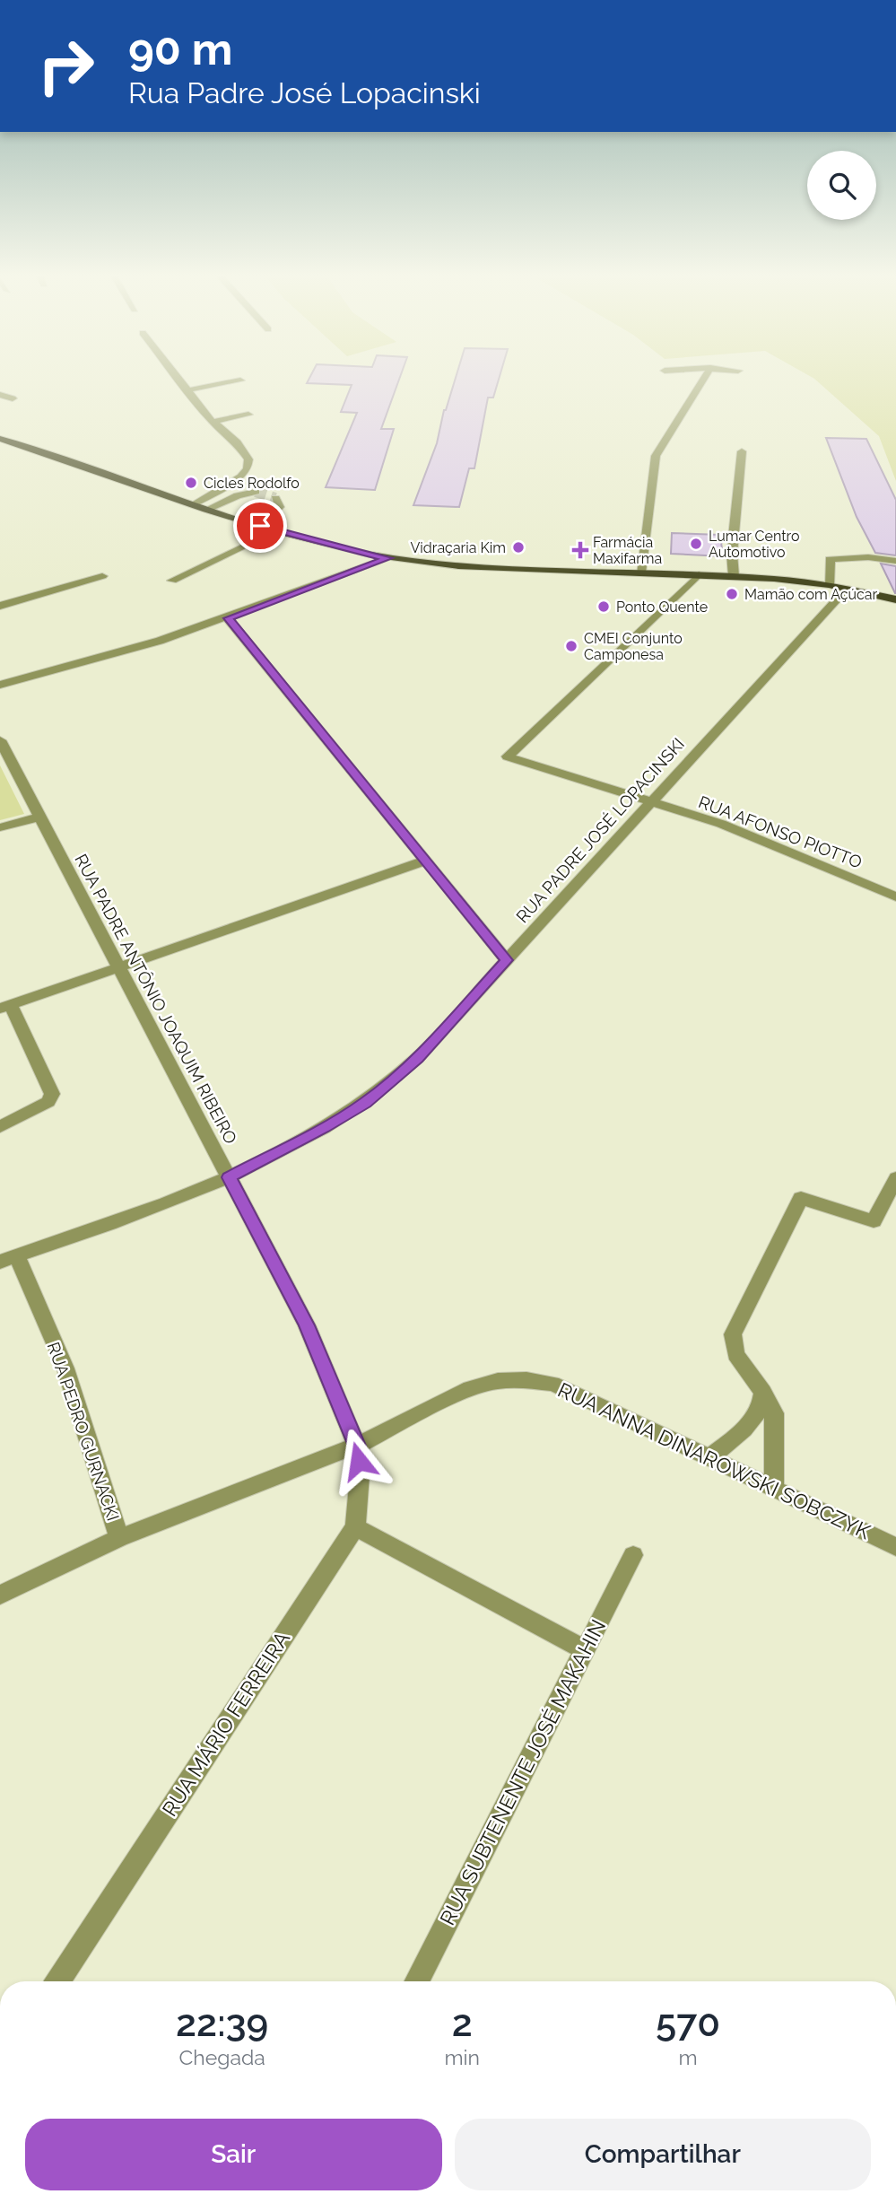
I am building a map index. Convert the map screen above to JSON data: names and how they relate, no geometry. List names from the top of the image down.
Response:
{
  "streets": {
    "street": [
      "RUA PADRE JOSÉ LOPACINSKI",
      "RUA AFONSO PIOTTO",
      "RUA PADRE ANTÔNIO JOAQUIM RIBEIRO",
      "RUA PEDRO GURNACKI",
      "RUA ANNA DINAROWSKI SOBCZYK",
      "RUA MÁRIO FERREIRA",
      "RUA SUBTENENTE JOSÉ MAKAHIN"
    ]
  },
  "crossings": [
    ["RUA PADRE JOSÉ LOPACINSKI", "RUA AFONSO PIOTTO"],
    ["RUA PADRE JOSÉ LOPACINSKI", "RUA PADRE ANTÔNIO JOAQUIM RIBEIRO"],
    ["RUA PADRE JOSÉ LOPACINSKI", "RUA PEDRO GURNACKI"],
    ["RUA PADRE ANTÔNIO JOAQUIM RIBEIRO", "RUA ANNA DINAROWSKI SOBCZYK"],
    ["RUA PADRE ANTÔNIO JOAQUIM RIBEIRO", "RUA MÁRIO FERREIRA"],
    ["RUA PEDRO GURNACKI", "RUA ANNA DINAROWSKI SOBCZYK"],
    ["RUA ANNA DINAROWSKI SOBCZYK", "RUA MÁRIO FERREIRA"]
  ],
  "places": {
    "other": [
      "Cicles Rodolfo",
      "Lumar Centro Automotivo",
      "Vidraçaria Kim",
      "Mamão com Açúcar",
      "Ponto Quente",
      "CMEI Conjunto Camponesa"
    ],
    "health": ["Farmácia Maxifarma"]
  },
  "page": {
    "turn": ["90 m", "Rua Padre José Lopacinski"],
    "eta": [
      "22:39",
      "Chegada",
      "2",
      "min",
      "570",
      "m"
    ],
    "buttons": ["Sair", "Compartilhar"]
  }
}
